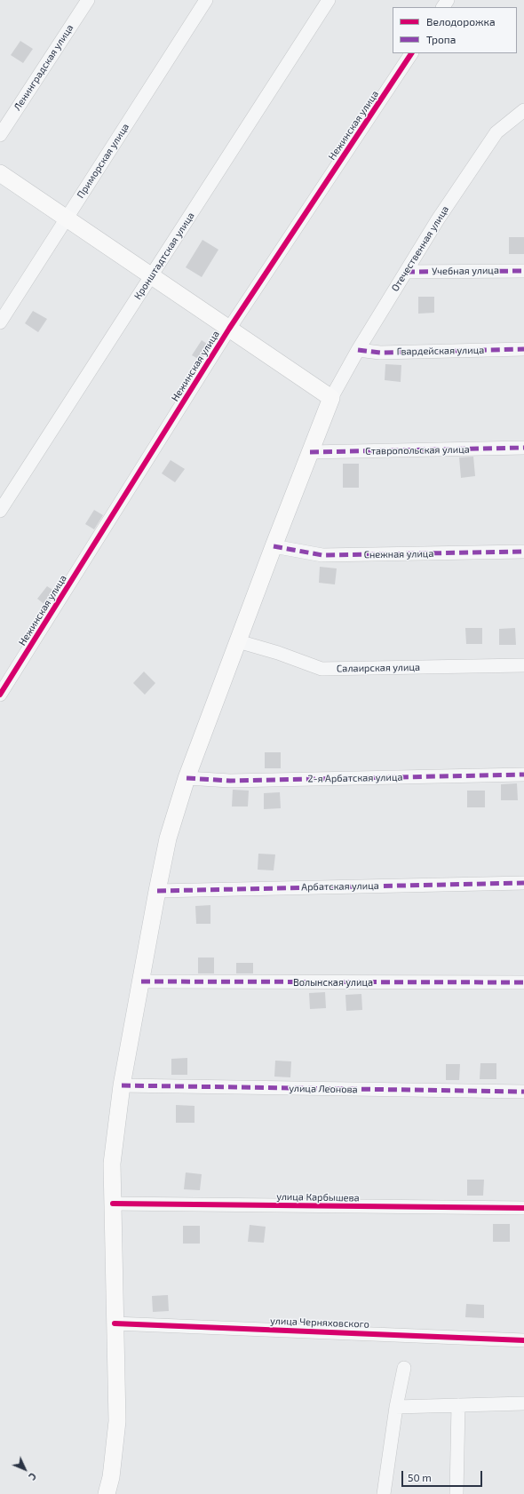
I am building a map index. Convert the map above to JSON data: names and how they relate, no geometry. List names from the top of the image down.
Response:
{
  "streets": {
    "street": [
      "Ленинградская улица",
      "Нежинская улица",
      "Приморская улица",
      "Отечественная улица",
      "Кронштадтская улица",
      "Учебная улица",
      "Гвардейская улица",
      "Ставропольская улица",
      "Снежная улица",
      "Салаирская улица",
      "2-я Арбатская улица",
      "Арбатская улица",
      "Волынская улица",
      "улица Леонова",
      "улица Карбышева",
      "улица Черняховского"
    ]
  },
  "crossings": [
    ["Отечественная улица", "Учебная улица"],
    ["Отечественная улица", "Гвардейская улица"]
  ],
  "legend": ["Велодорожка", "Тропа"],
  "scale_bar": "50 m",
  "north": "bottom right"
}
